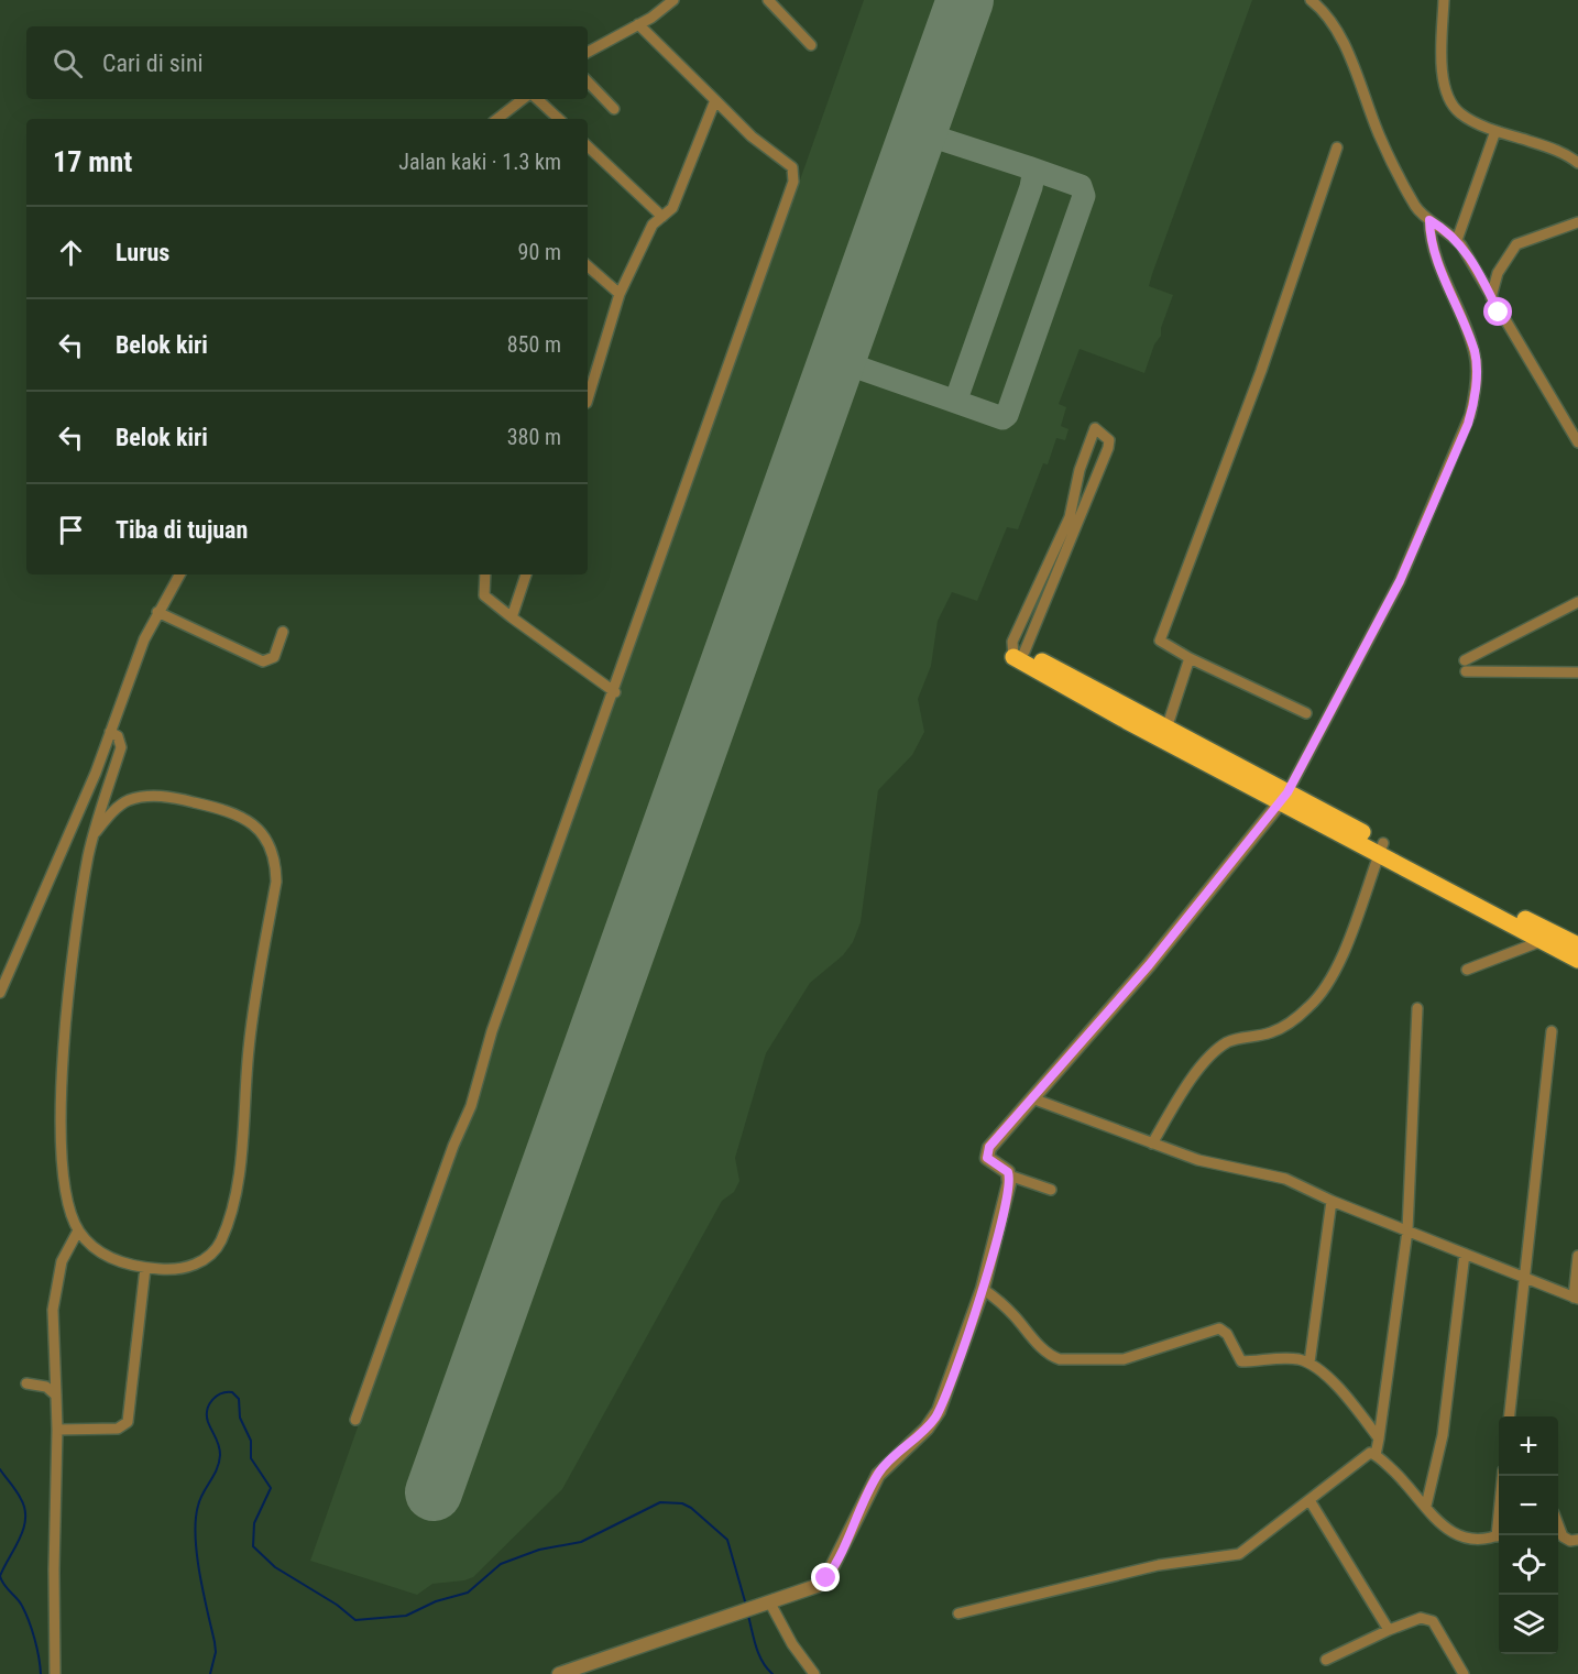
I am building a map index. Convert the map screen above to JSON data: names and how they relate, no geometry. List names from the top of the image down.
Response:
{
  "page": {
    "search": "Cari di sini",
    "heading": ["17 mnt", "Jalan kaki · 1.3 km"],
    "list": [
      ["Lurus", "90 m"],
      ["Belok kiri", "850 m"],
      ["Belok kiri", "380 m"],
      "Tiba di tujuan"
    ],
    "map_buttons": ["+", "−"]
  }
}
